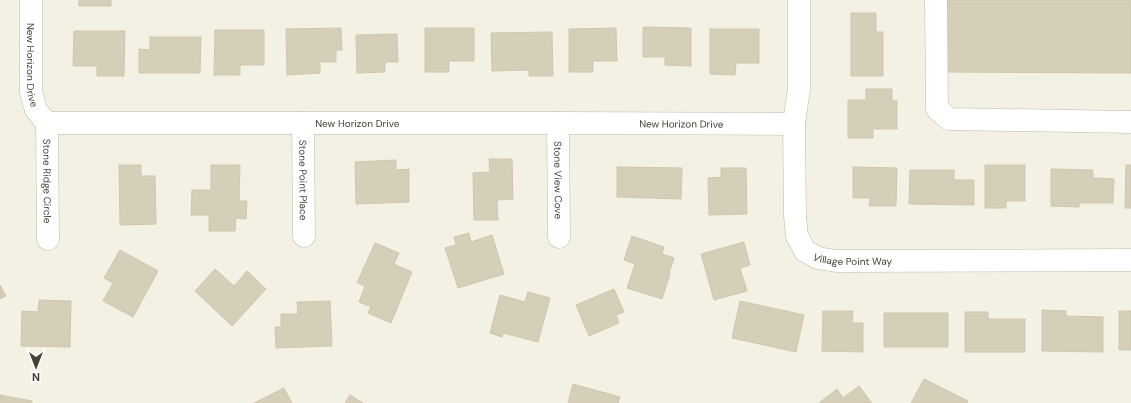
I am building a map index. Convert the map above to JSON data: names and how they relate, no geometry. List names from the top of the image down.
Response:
{
  "streets": {
    "street": [
      "New Horizon Drive",
      "Stone Point Place",
      "Stone View Cove",
      "Stone Ridge Circle",
      "Village Point Way"
    ]
  },
  "crossings": [
    ["New Horizon Drive", "Stone Point Place"],
    ["New Horizon Drive", "Stone View Cove"],
    ["New Horizon Drive", "Stone Ridge Circle"],
    ["New Horizon Drive", "Village Point Way"]
  ],
  "north": "bottom"
}
